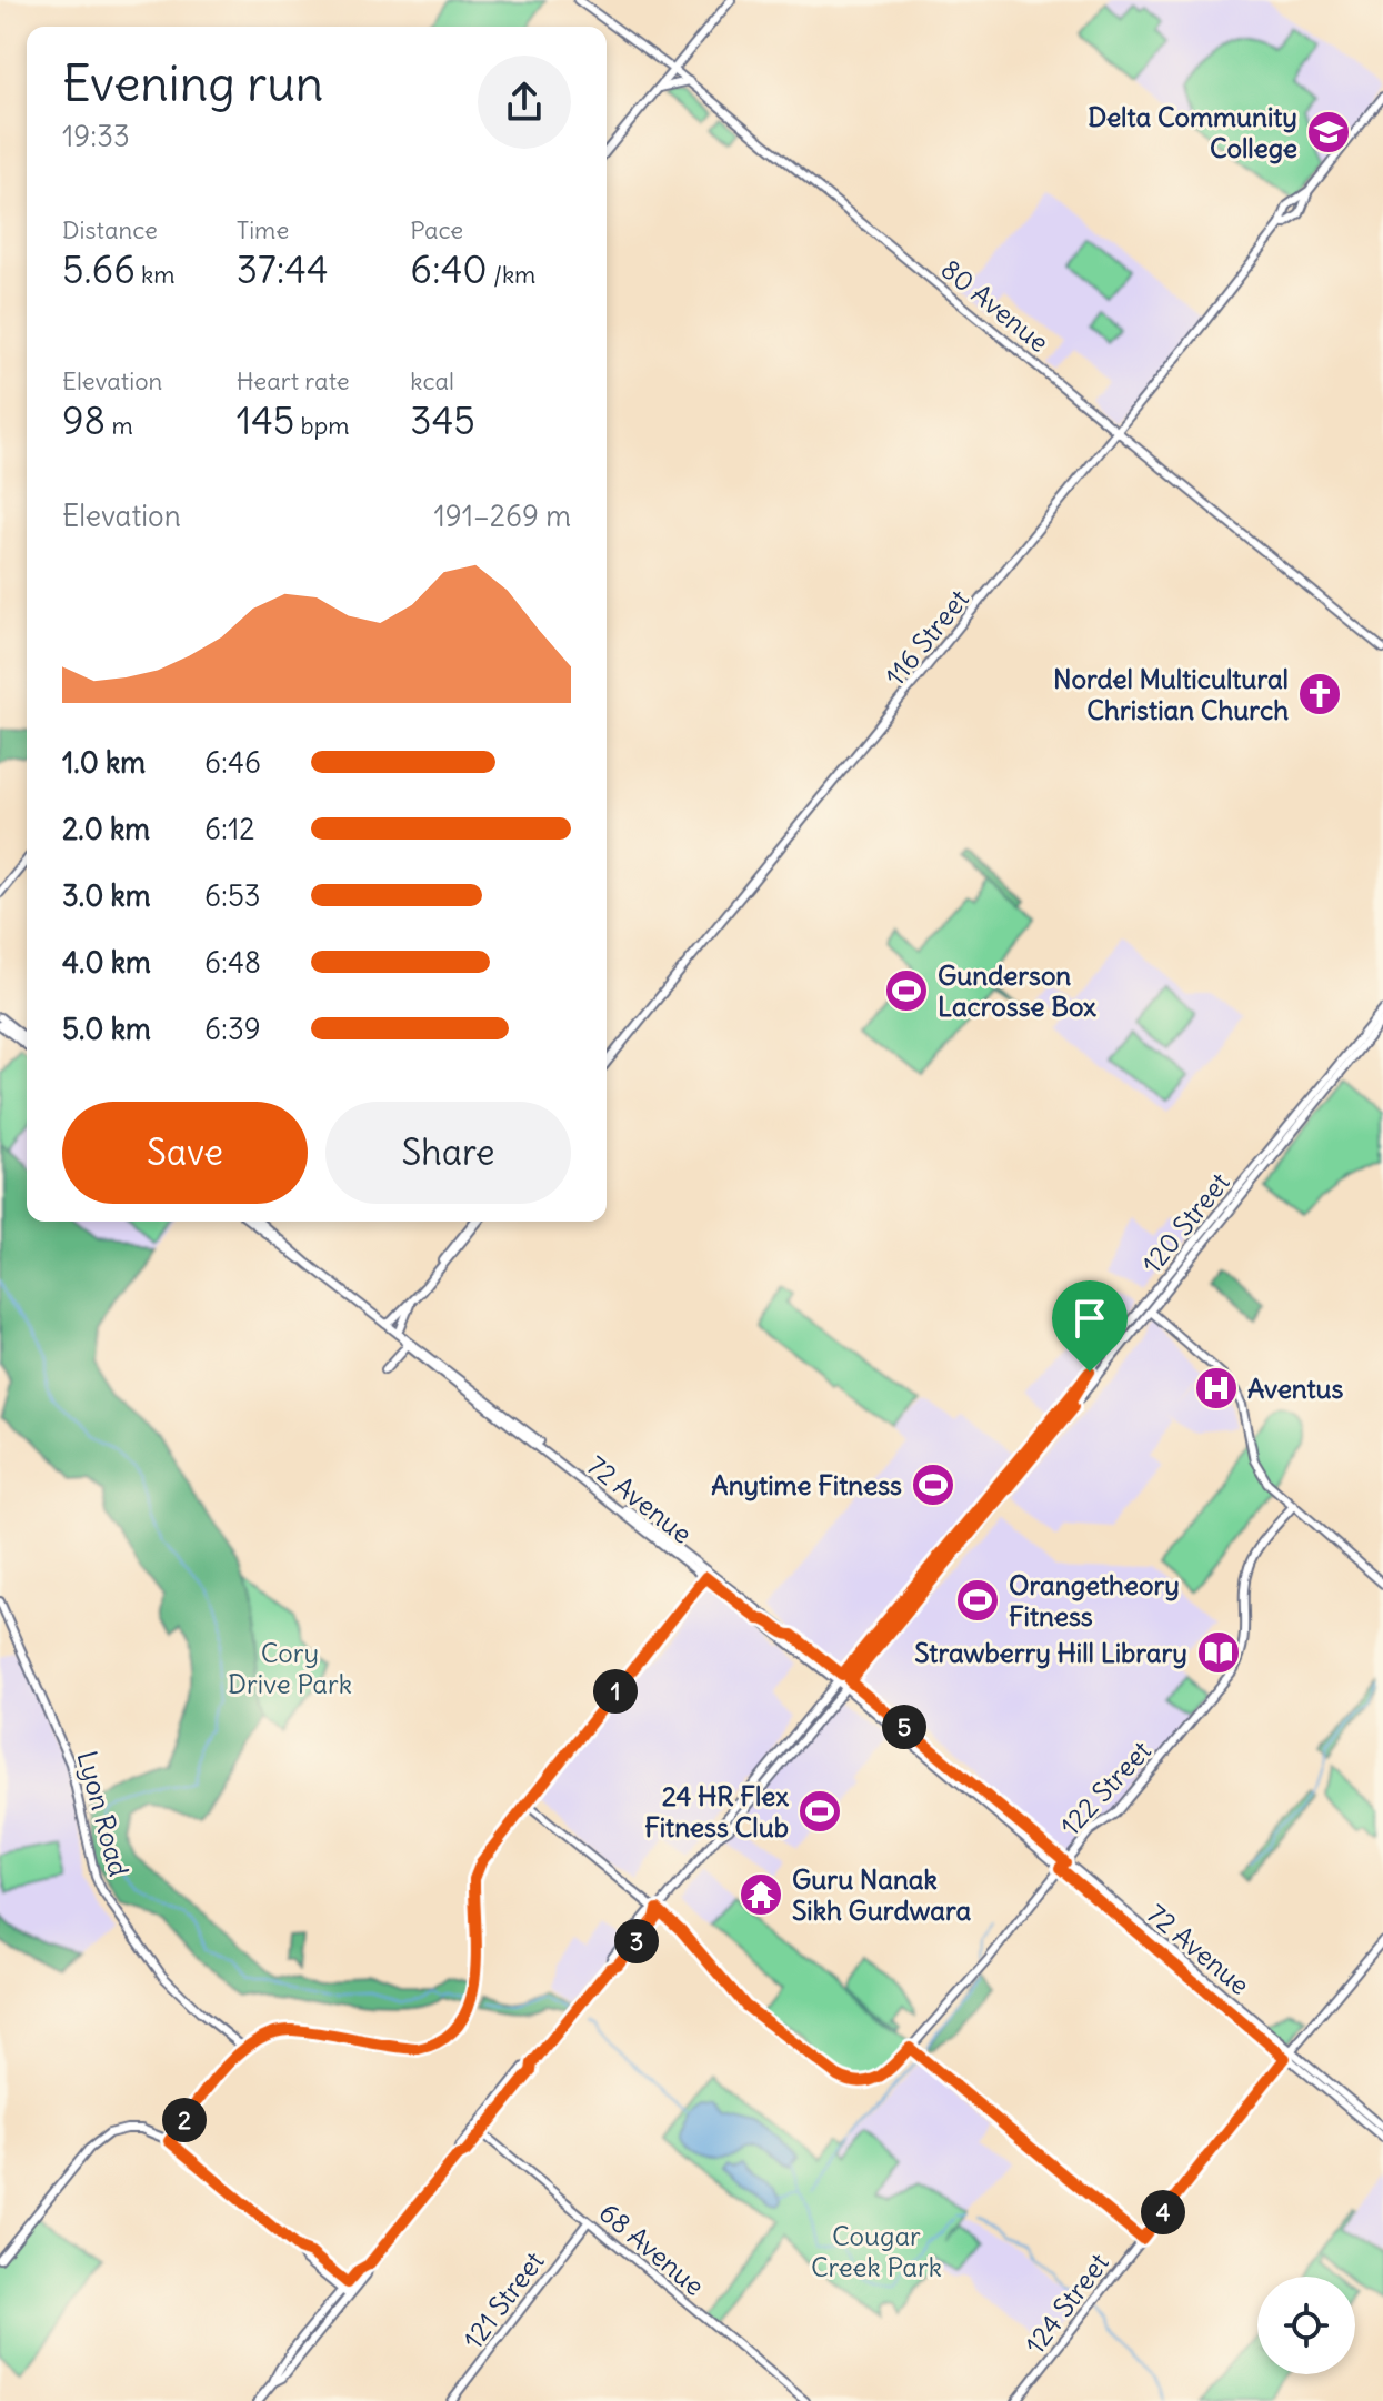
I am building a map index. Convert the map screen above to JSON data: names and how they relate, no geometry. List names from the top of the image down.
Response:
{
  "streets": {
    "street": [
      "80 Avenue",
      "116 Street",
      "120 Street",
      "72 Avenue",
      "122 Street",
      "Lyon Road",
      "68 Avenue",
      "121 Street",
      "124 Street"
    ]
  },
  "crossings": [
    ["80 Avenue", "116 Street"],
    ["120 Street", "72 Avenue"],
    ["120 Street", "122 Street"],
    ["120 Street", "68 Avenue"],
    ["72 Avenue", "122 Street"],
    ["72 Avenue", "124 Street"],
    ["68 Avenue", "121 Street"]
  ],
  "parks": ["Cory Drive Park", "Cougar Creek Park"],
  "places": {
    "school or university": ["Delta Community College"],
    "church": ["Nordel Multicultural Christian Church"],
    "sports": [
      "Gunderson Lacrosse Box",
      "Anytime Fitness",
      "Orangetheory Fitness",
      "24 HR Flex Fitness Club"
    ],
    "hospital": ["Aventus"],
    "library": ["Strawberry Hill Library"],
    "temple": ["Guru Nanak Sikh Gurdwara"]
  },
  "page": {
    "heading": ["Evening run", "19:33"],
    "stats": [
      ["Distance", "5.66 km"],
      ["Time", "37:44"],
      ["Pace", "6:40 /km"],
      ["Elevation", "98 m"],
      ["Heart rate", "145 bpm"],
      ["kcal", "345"]
    ],
    "chart": ["Elevation", "191–269 m"],
    "list": [
      {
        "name": "1.0 km",
        "note": "6:46"
      },
      {
        "name": "2.0 km",
        "note": "6:12"
      },
      {
        "name": "3.0 km",
        "note": "6:53"
      },
      {
        "name": "4.0 km",
        "note": "6:48"
      },
      {
        "name": "5.0 km",
        "note": "6:39"
      }
    ],
    "buttons": ["Save", "Share"],
    "pins": [
      "1",
      "5",
      "3",
      "2",
      "4"
    ]
  }
}
